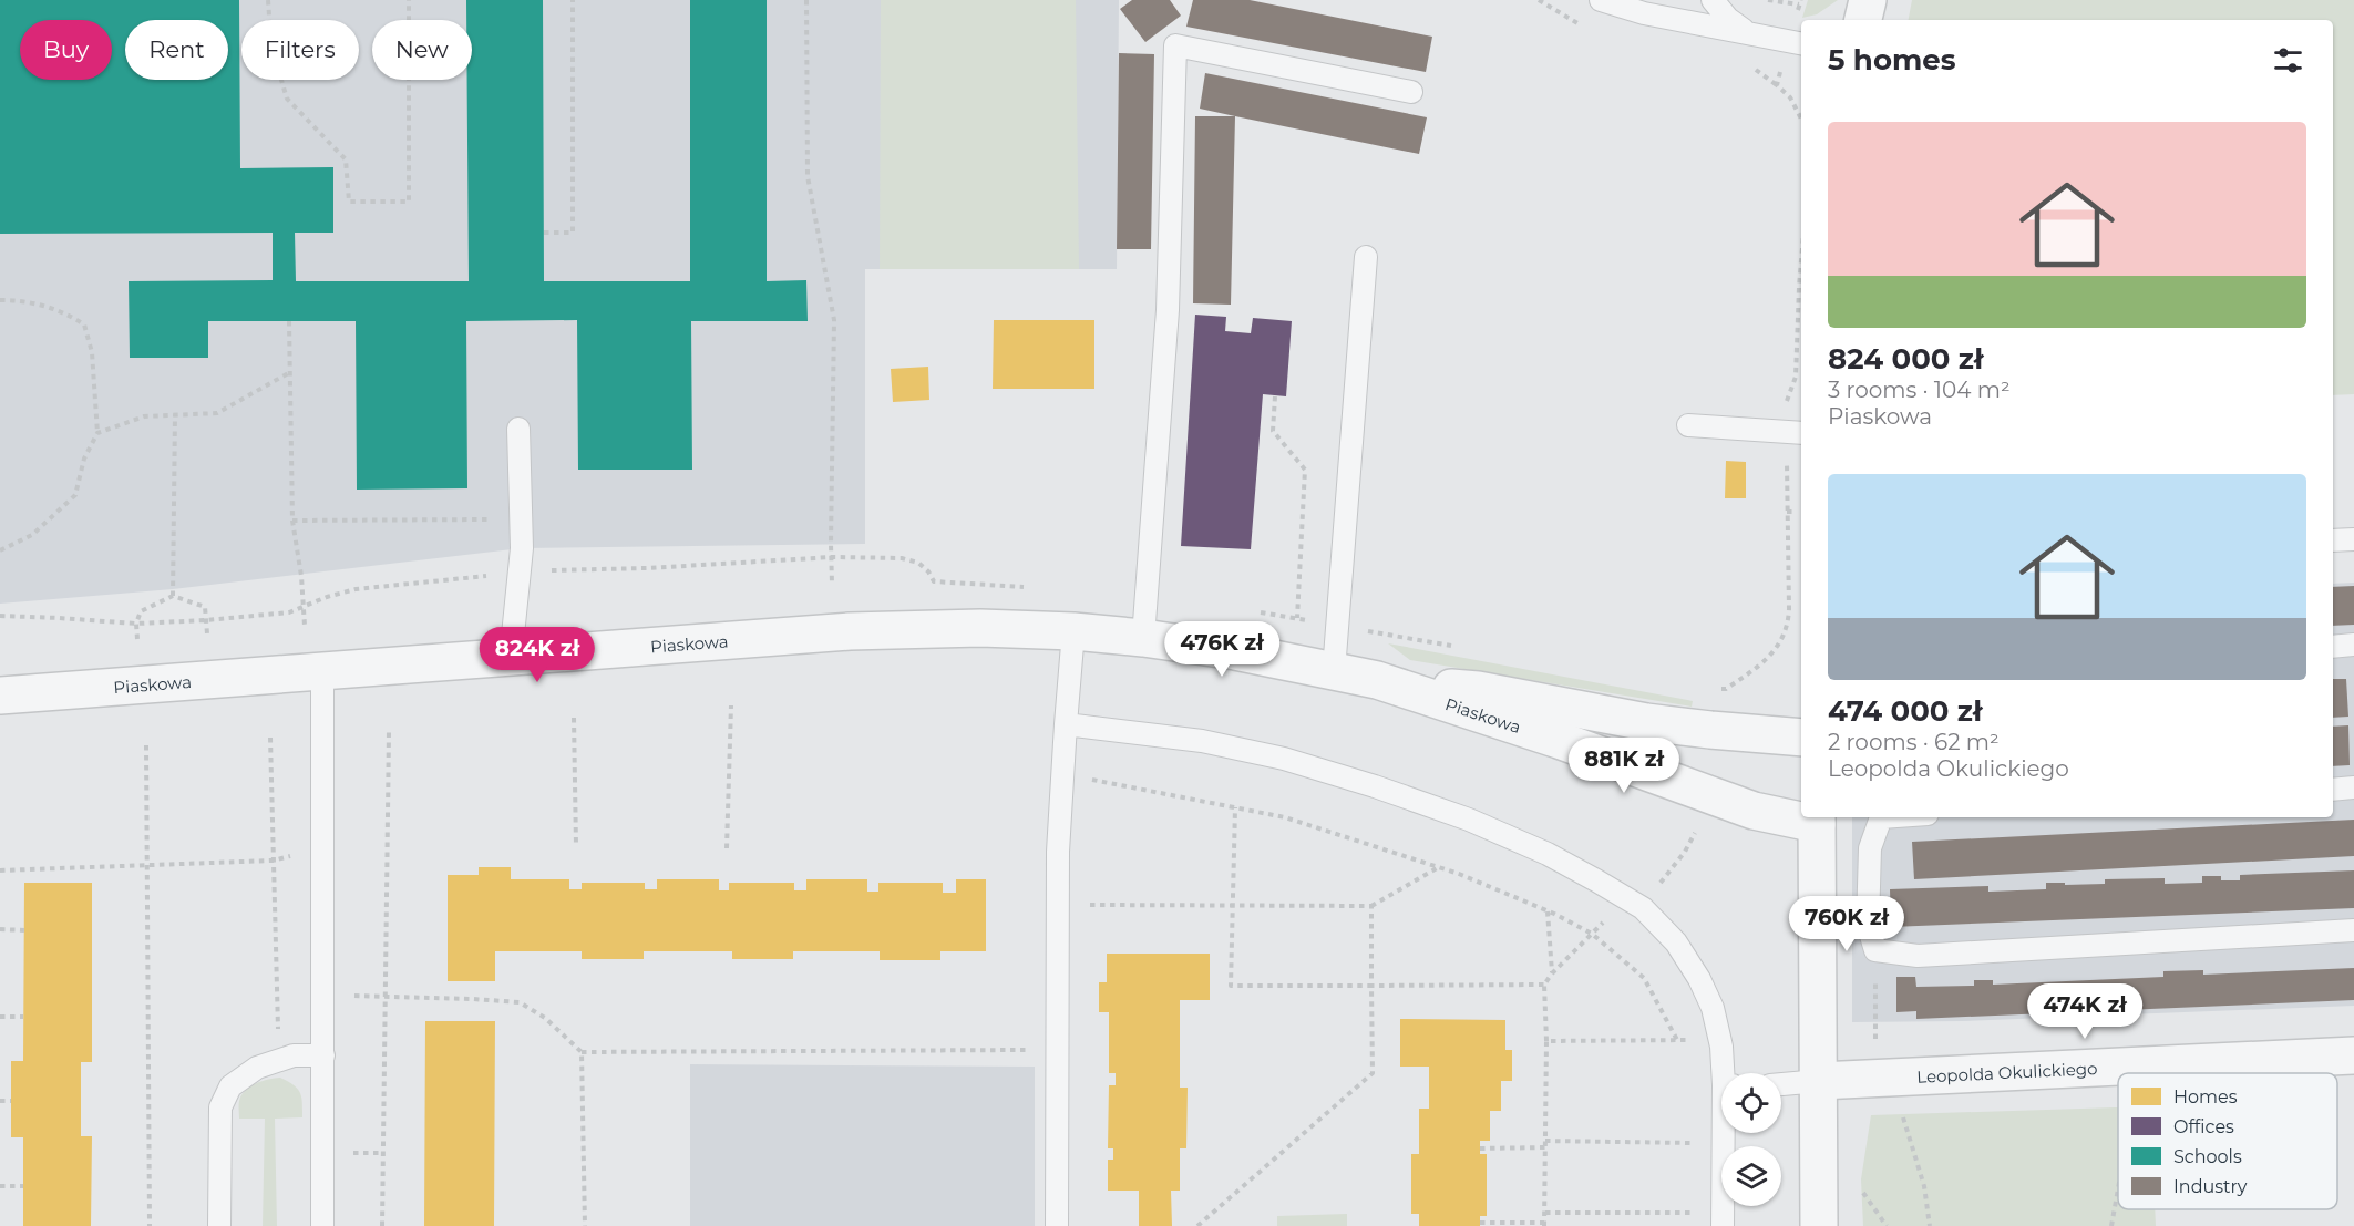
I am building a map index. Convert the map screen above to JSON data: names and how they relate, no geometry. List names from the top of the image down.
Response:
{
  "streets": {
    "street": ["Piaskowa", "Leopolda Okulickiego"]
  },
  "legend": [
    "Homes",
    "Offices",
    "Schools",
    "Industry"
  ],
  "page": {
    "chip": [
      "Buy",
      "Rent",
      "Filters",
      "New"
    ],
    "heading": "5 homes",
    "list": [
      {
        "name": "824 000 zł",
        "note": "3 rooms · 104 m² · Piaskowa"
      },
      {
        "name": "474 000 zł",
        "note": "2 rooms · 62 m² · Leopolda Okulickiego"
      }
    ],
    "price": [
      "476K zł",
      "824K zł",
      "881K zł",
      "760K zł",
      "474K zł"
    ]
  }
}
